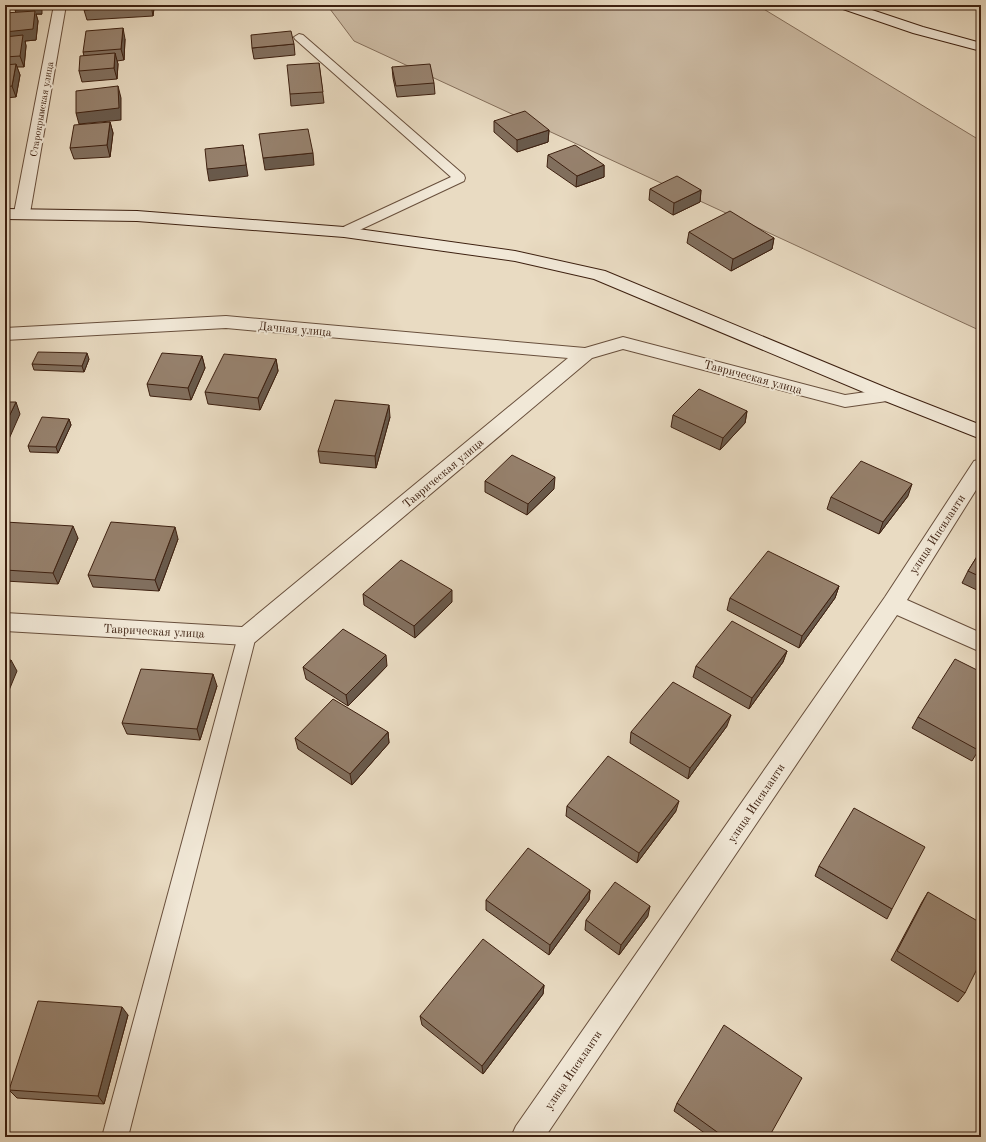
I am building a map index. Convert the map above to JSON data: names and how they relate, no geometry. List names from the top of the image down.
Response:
{
  "streets": {
    "street": [
      "Старокрымская улица",
      "Дачная улица",
      "Таврическая улица",
      "улица Ипсиланти"
    ]
  },
  "crossings": [
    ["Дачная улица", "Таврическая улица"]
  ]
}
